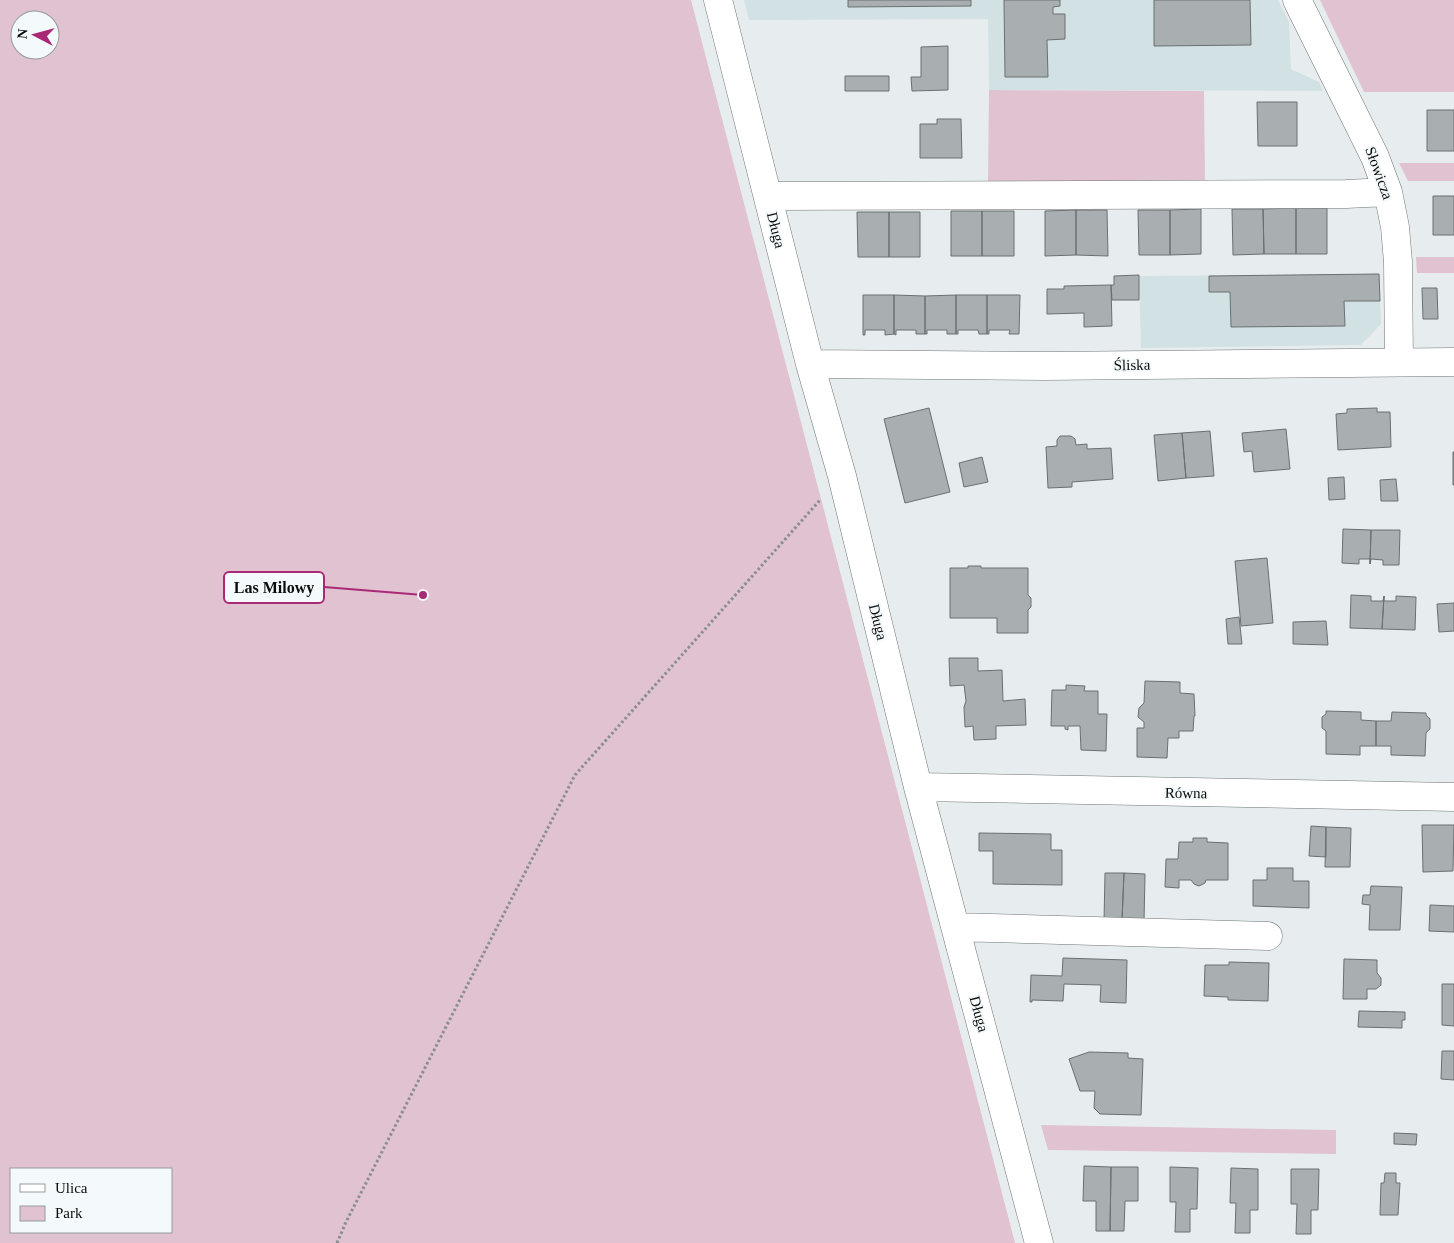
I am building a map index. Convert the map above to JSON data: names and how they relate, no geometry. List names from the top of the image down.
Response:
{
  "streets": {
    "street": [
      "Słowicza",
      "Długa",
      "Śliska",
      "Równa"
    ]
  },
  "crossings": [
    ["Słowicza", "Śliska"],
    ["Długa", "Śliska"],
    ["Długa", "Równa"]
  ],
  "places": ["Las Milowy"],
  "legend": ["Ulica", "Park"],
  "north": "left"
}
